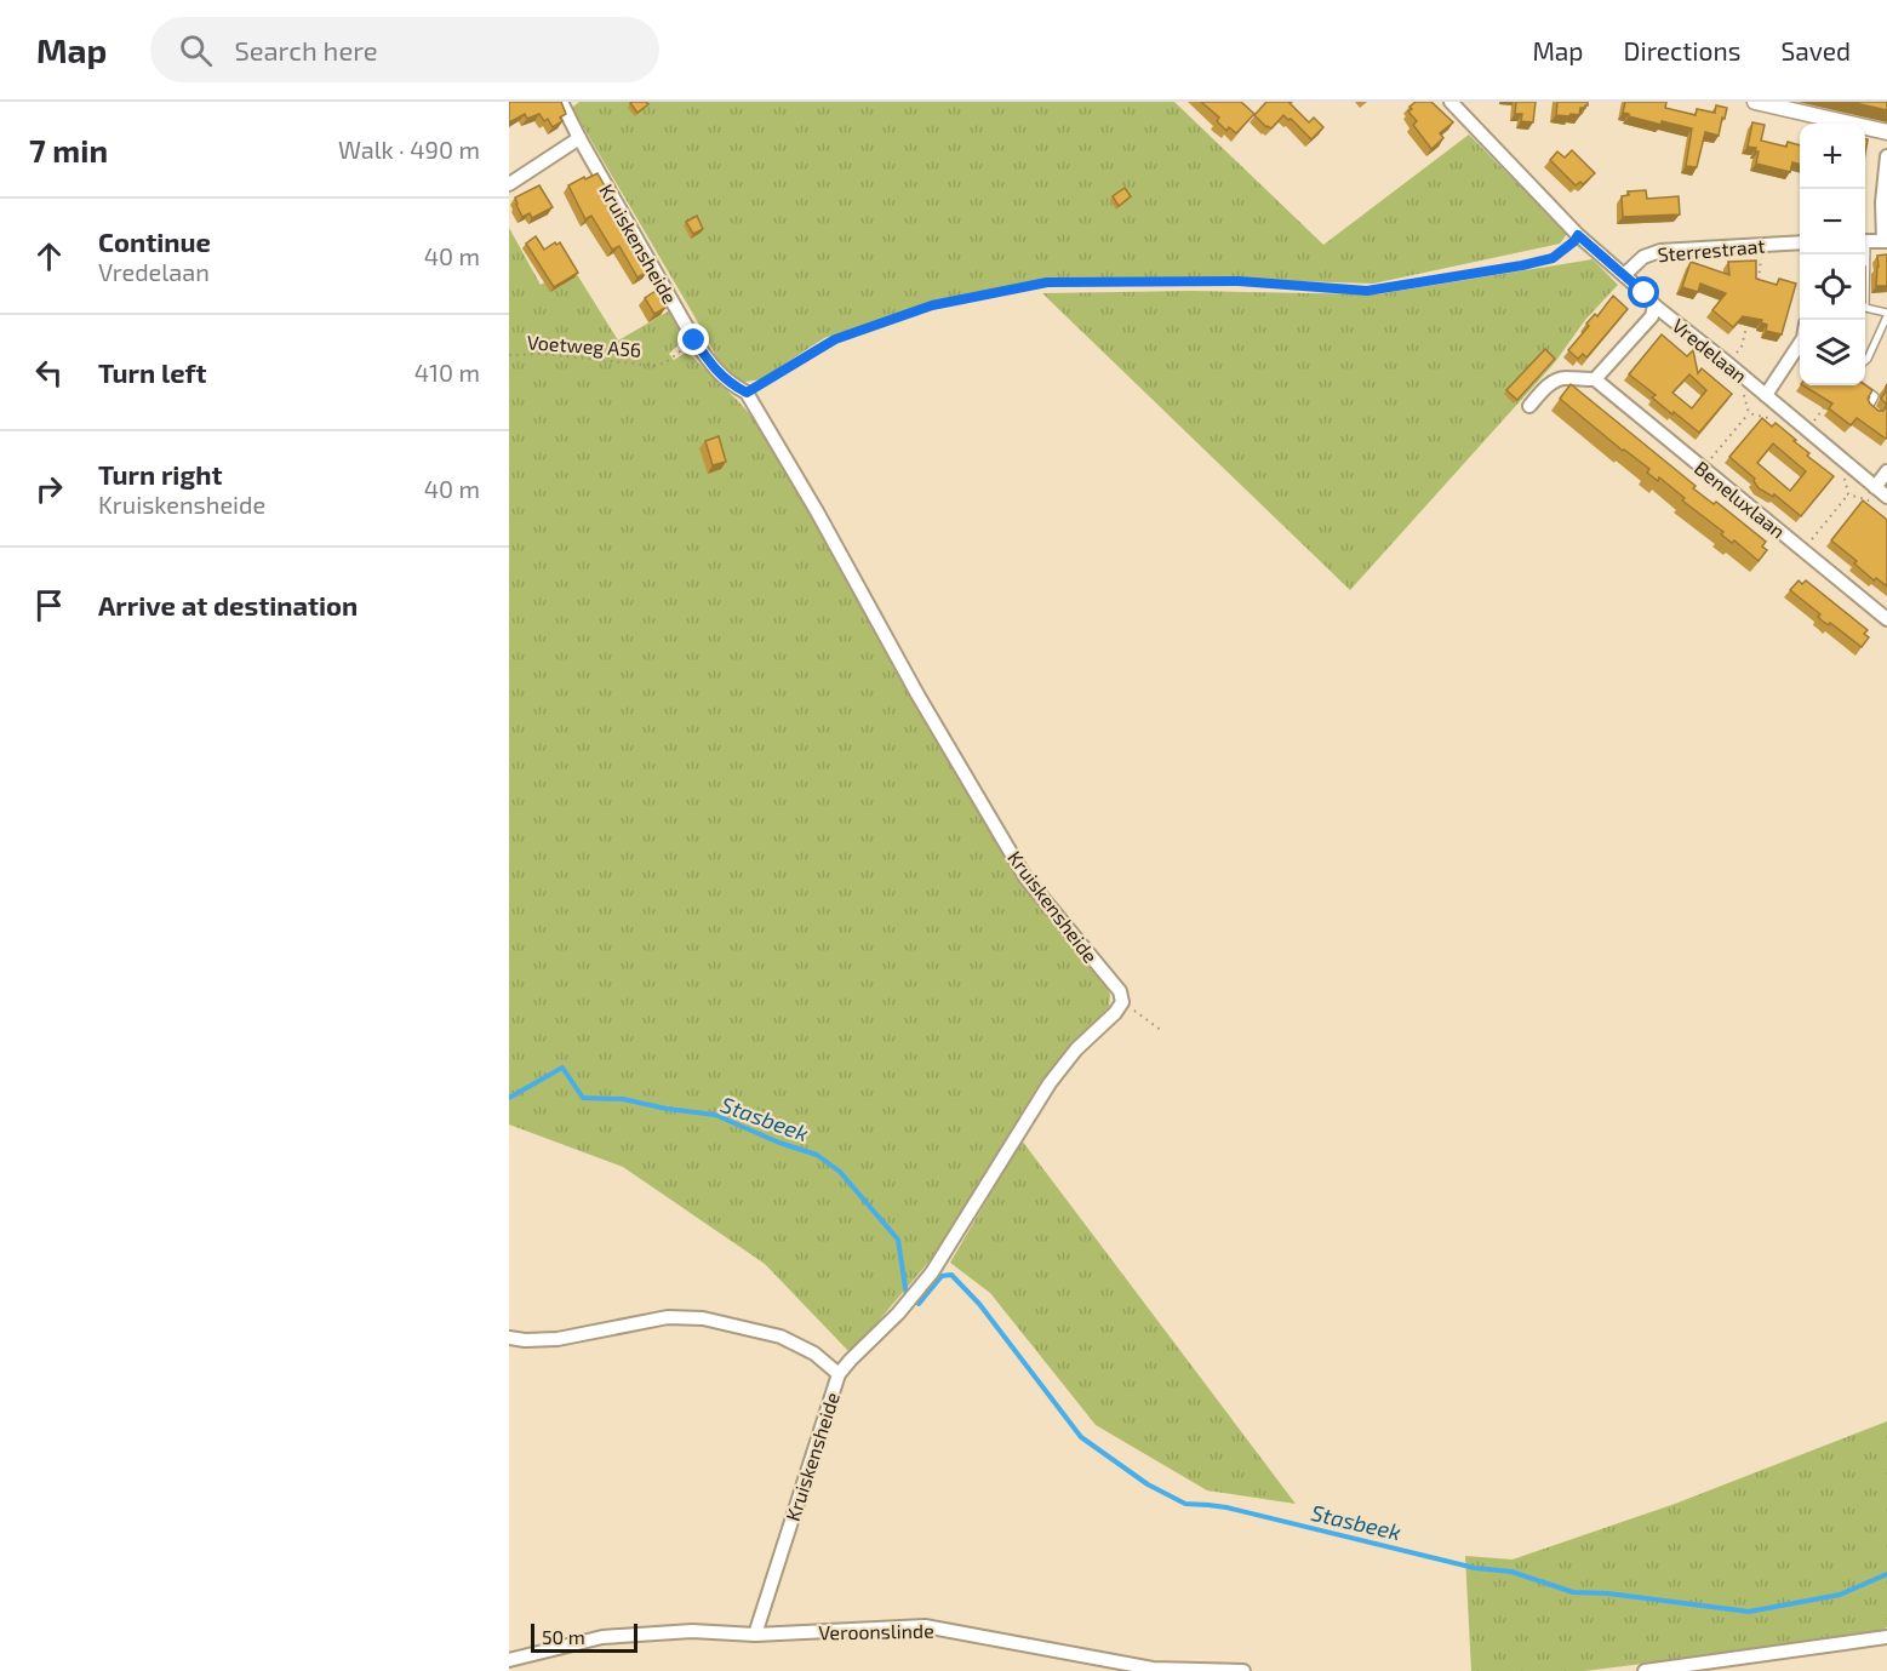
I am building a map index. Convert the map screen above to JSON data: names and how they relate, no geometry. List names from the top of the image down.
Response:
{
  "streets": {
    "street": [
      "Kruiskensheide",
      "Sterrestraat",
      "Vredelaan",
      "Beneluxlaan",
      "Veroonslinde"
    ],
    "path": ["Voetweg A56"]
  },
  "crossings": [
    ["Kruiskensheide", "Voetweg A56"],
    ["Kruiskensheide", "Veroonslinde"],
    ["Sterrestraat", "Vredelaan"]
  ],
  "water": ["Stasbeek"],
  "scale_bar": "50 m",
  "page": {
    "header": "Map",
    "search": "Search here",
    "nav": ["Map", "Directions", "Saved"],
    "heading": ["7 min", "Walk · 490 m"],
    "map_buttons": ["+", "−"],
    "list": [
      ["Continue", "Vredelaan", "40 m"],
      ["Turn left", "410 m"],
      ["Turn right", "Kruiskensheide", "40 m"],
      "Arrive at destination"
    ],
    "scale": "50 m"
  }
}
